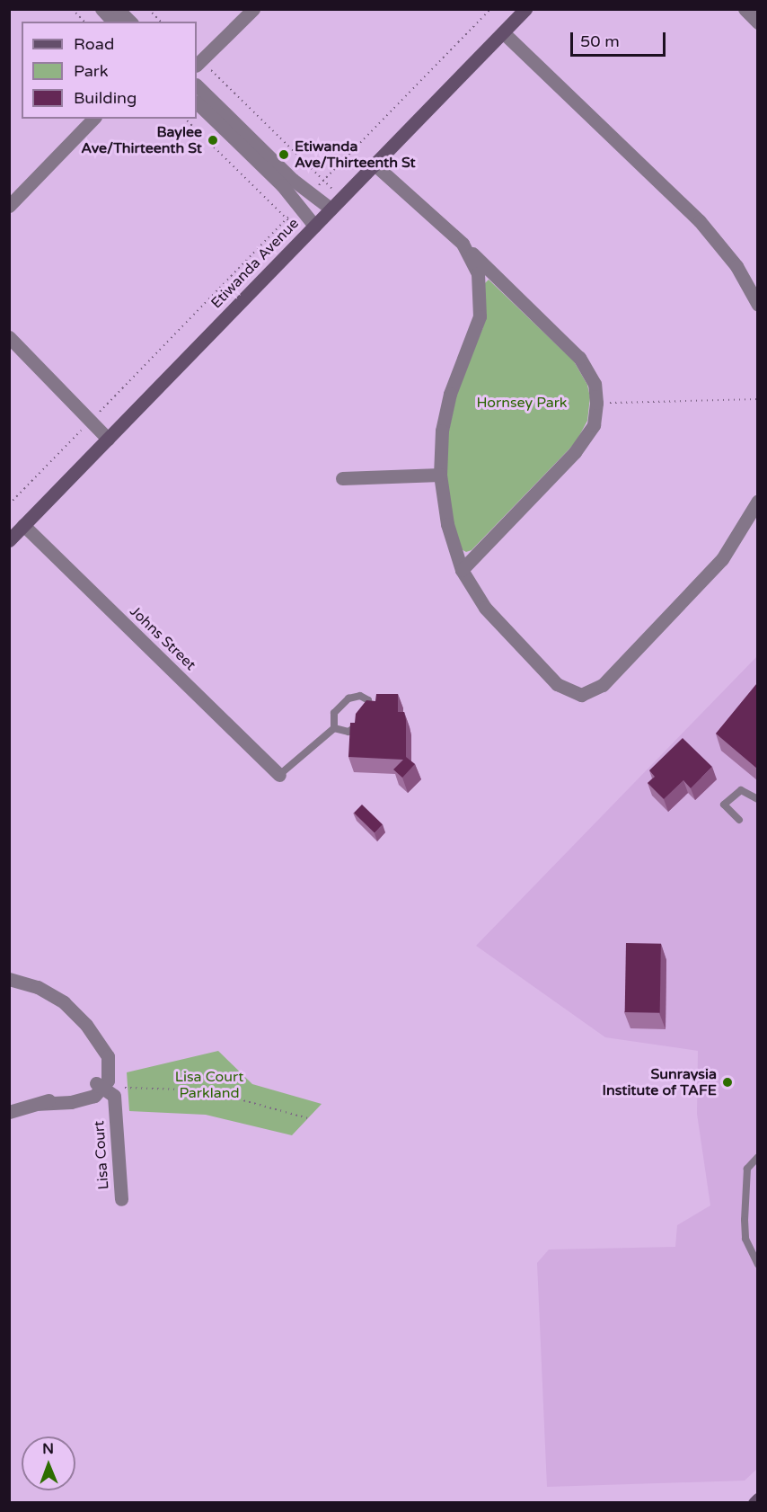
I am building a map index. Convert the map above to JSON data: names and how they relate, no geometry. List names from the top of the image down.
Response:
{
  "streets": {
    "street": ["Etiwanda Avenue", "Johns Street", "Lisa Court"]
  },
  "crossings": [
    ["Etiwanda Avenue", "Johns Street"]
  ],
  "parks": ["Hornsey Park", "Lisa Court Parkland"],
  "places": ["Baylee Ave/Thirteenth St", "Etiwanda Ave/Thirteenth St", "Sunraysia Institute of TAFE"],
  "legend": ["Road", "Park", "Building"],
  "scale_bar": "50 m",
  "north": "top"
}
